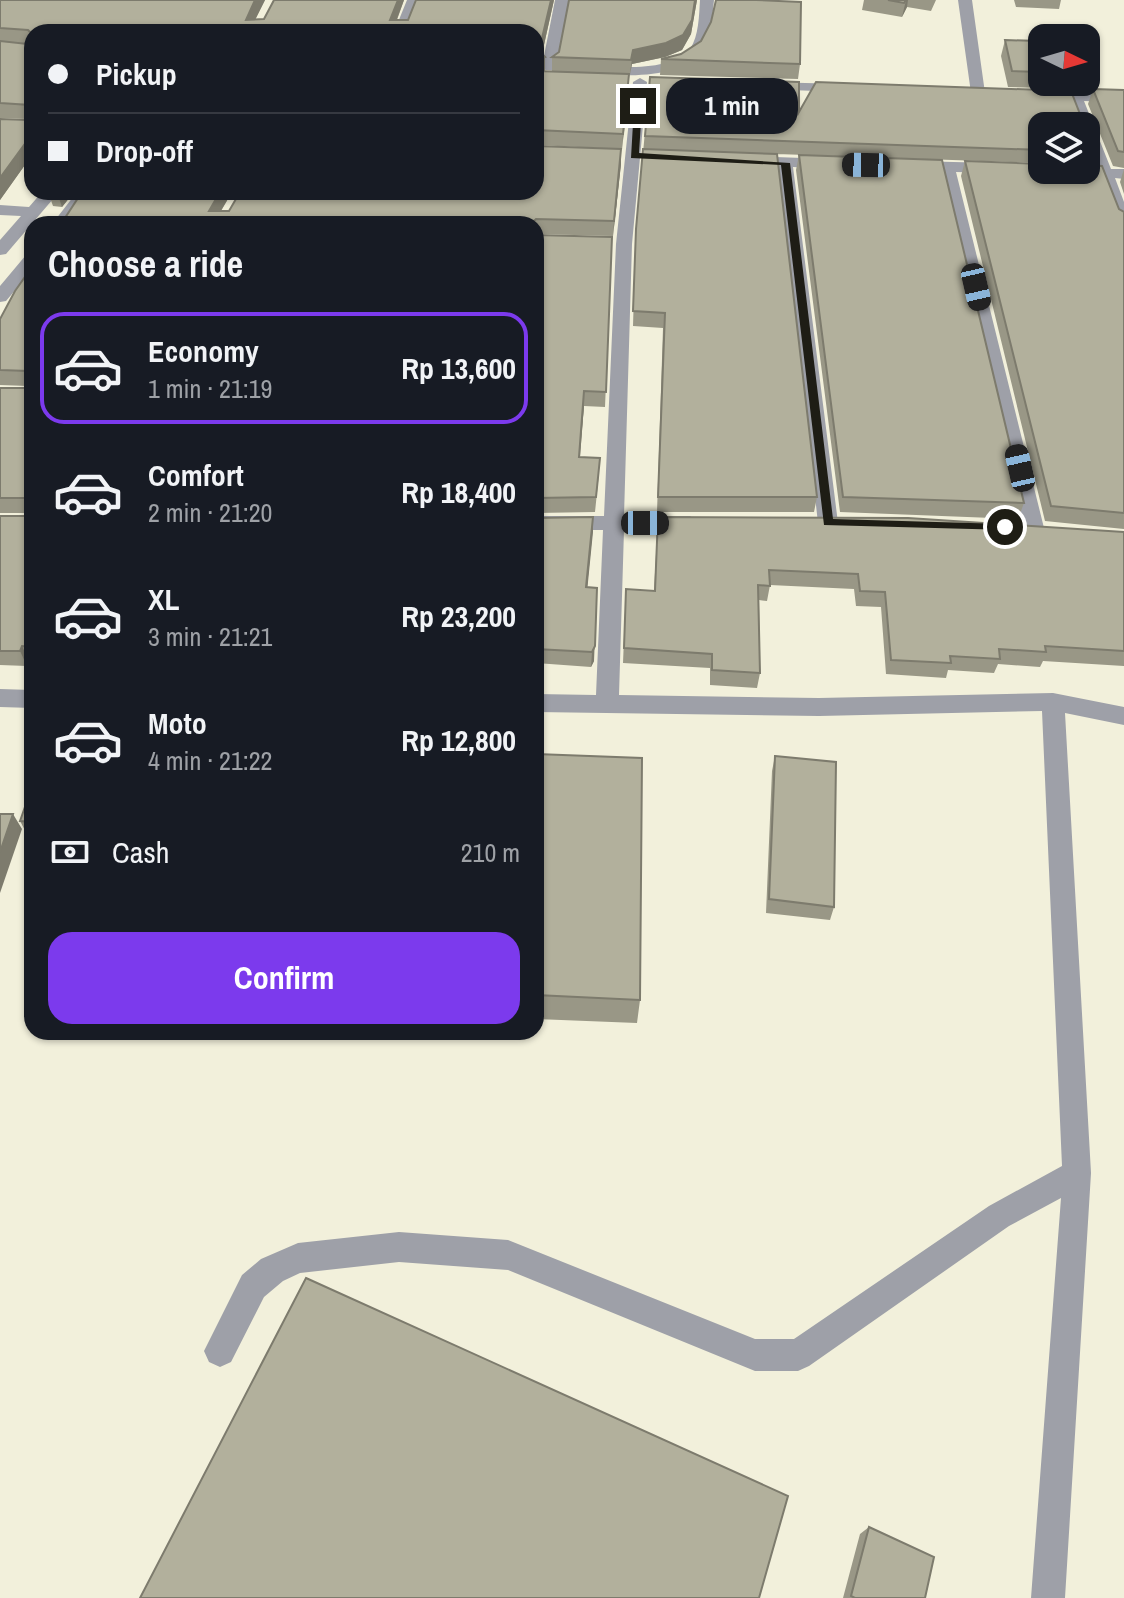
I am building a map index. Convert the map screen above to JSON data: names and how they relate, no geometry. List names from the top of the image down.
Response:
{
  "north": "right",
  "page": {
    "banner": ["Pickup", "Drop-off"],
    "bubble": "1 min",
    "heading": "Choose a ride",
    "list": [
      {
        "name": "Economy",
        "note": "1 min · 21:19",
        "value": "Rp 13,600"
      },
      {
        "name": "Comfort",
        "note": "2 min · 21:20",
        "value": "Rp 18,400"
      },
      {
        "name": "XL",
        "note": "3 min · 21:21",
        "value": "Rp 23,200"
      },
      {
        "name": "Moto",
        "note": "4 min · 21:22",
        "value": "Rp 12,800"
      }
    ],
    "pay": ["Cash", "210 m"],
    "buttons": "Confirm"
  }
}
